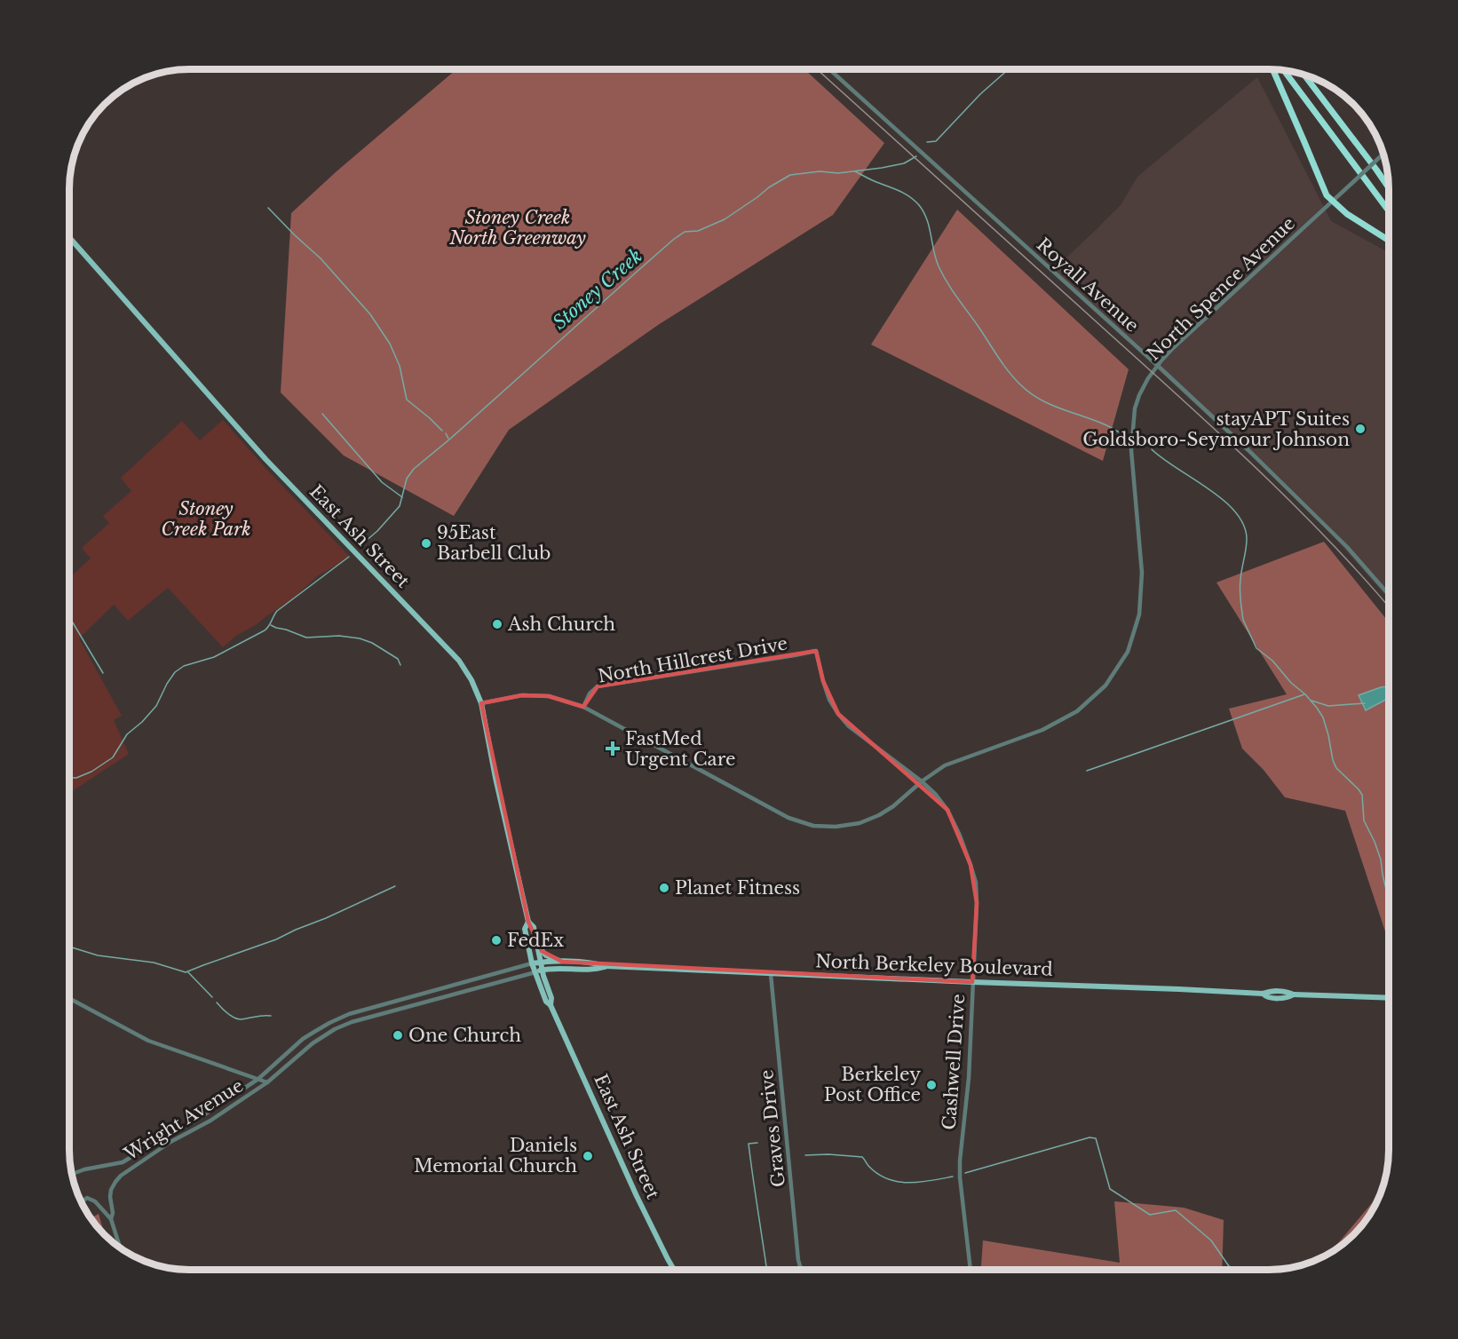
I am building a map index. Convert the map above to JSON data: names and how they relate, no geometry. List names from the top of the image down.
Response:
{
  "streets": {
    "main road": ["East Ash Street", "North Berkeley Boulevard"],
    "street": [
      "Royall Avenue",
      "North Spence Avenue",
      "North Hillcrest Drive",
      "Cashwell Drive",
      "Wright Avenue",
      "Graves Drive"
    ]
  },
  "crossings": [
    ["Royall Avenue", "North Spence Avenue"],
    ["North Spence Avenue", "East Ash Street"],
    ["North Spence Avenue", "North Hillcrest Drive"],
    ["North Spence Avenue", "Cashwell Drive"],
    ["East Ash Street", "North Berkeley Boulevard"],
    ["East Ash Street", "Wright Avenue"],
    ["North Hillcrest Drive", "Cashwell Drive"],
    ["North Berkeley Boulevard", "Cashwell Drive"],
    ["North Berkeley Boulevard", "Wright Avenue"],
    ["North Berkeley Boulevard", "Graves Drive"]
  ],
  "water": ["Stoney Creek"],
  "parks": ["Stoney Creek North Greenway", "Stoney Creek Park"],
  "places": {
    "other": [
      "stayAPT Suites Goldsboro-Seymour Johnson",
      "95East Barbell Club",
      "Ash Church",
      "Planet Fitness",
      "FedEx",
      "One Church",
      "Berkeley Post Office",
      "Daniels Memorial Church"
    ],
    "health": ["FastMed Urgent Care"]
  }
}
